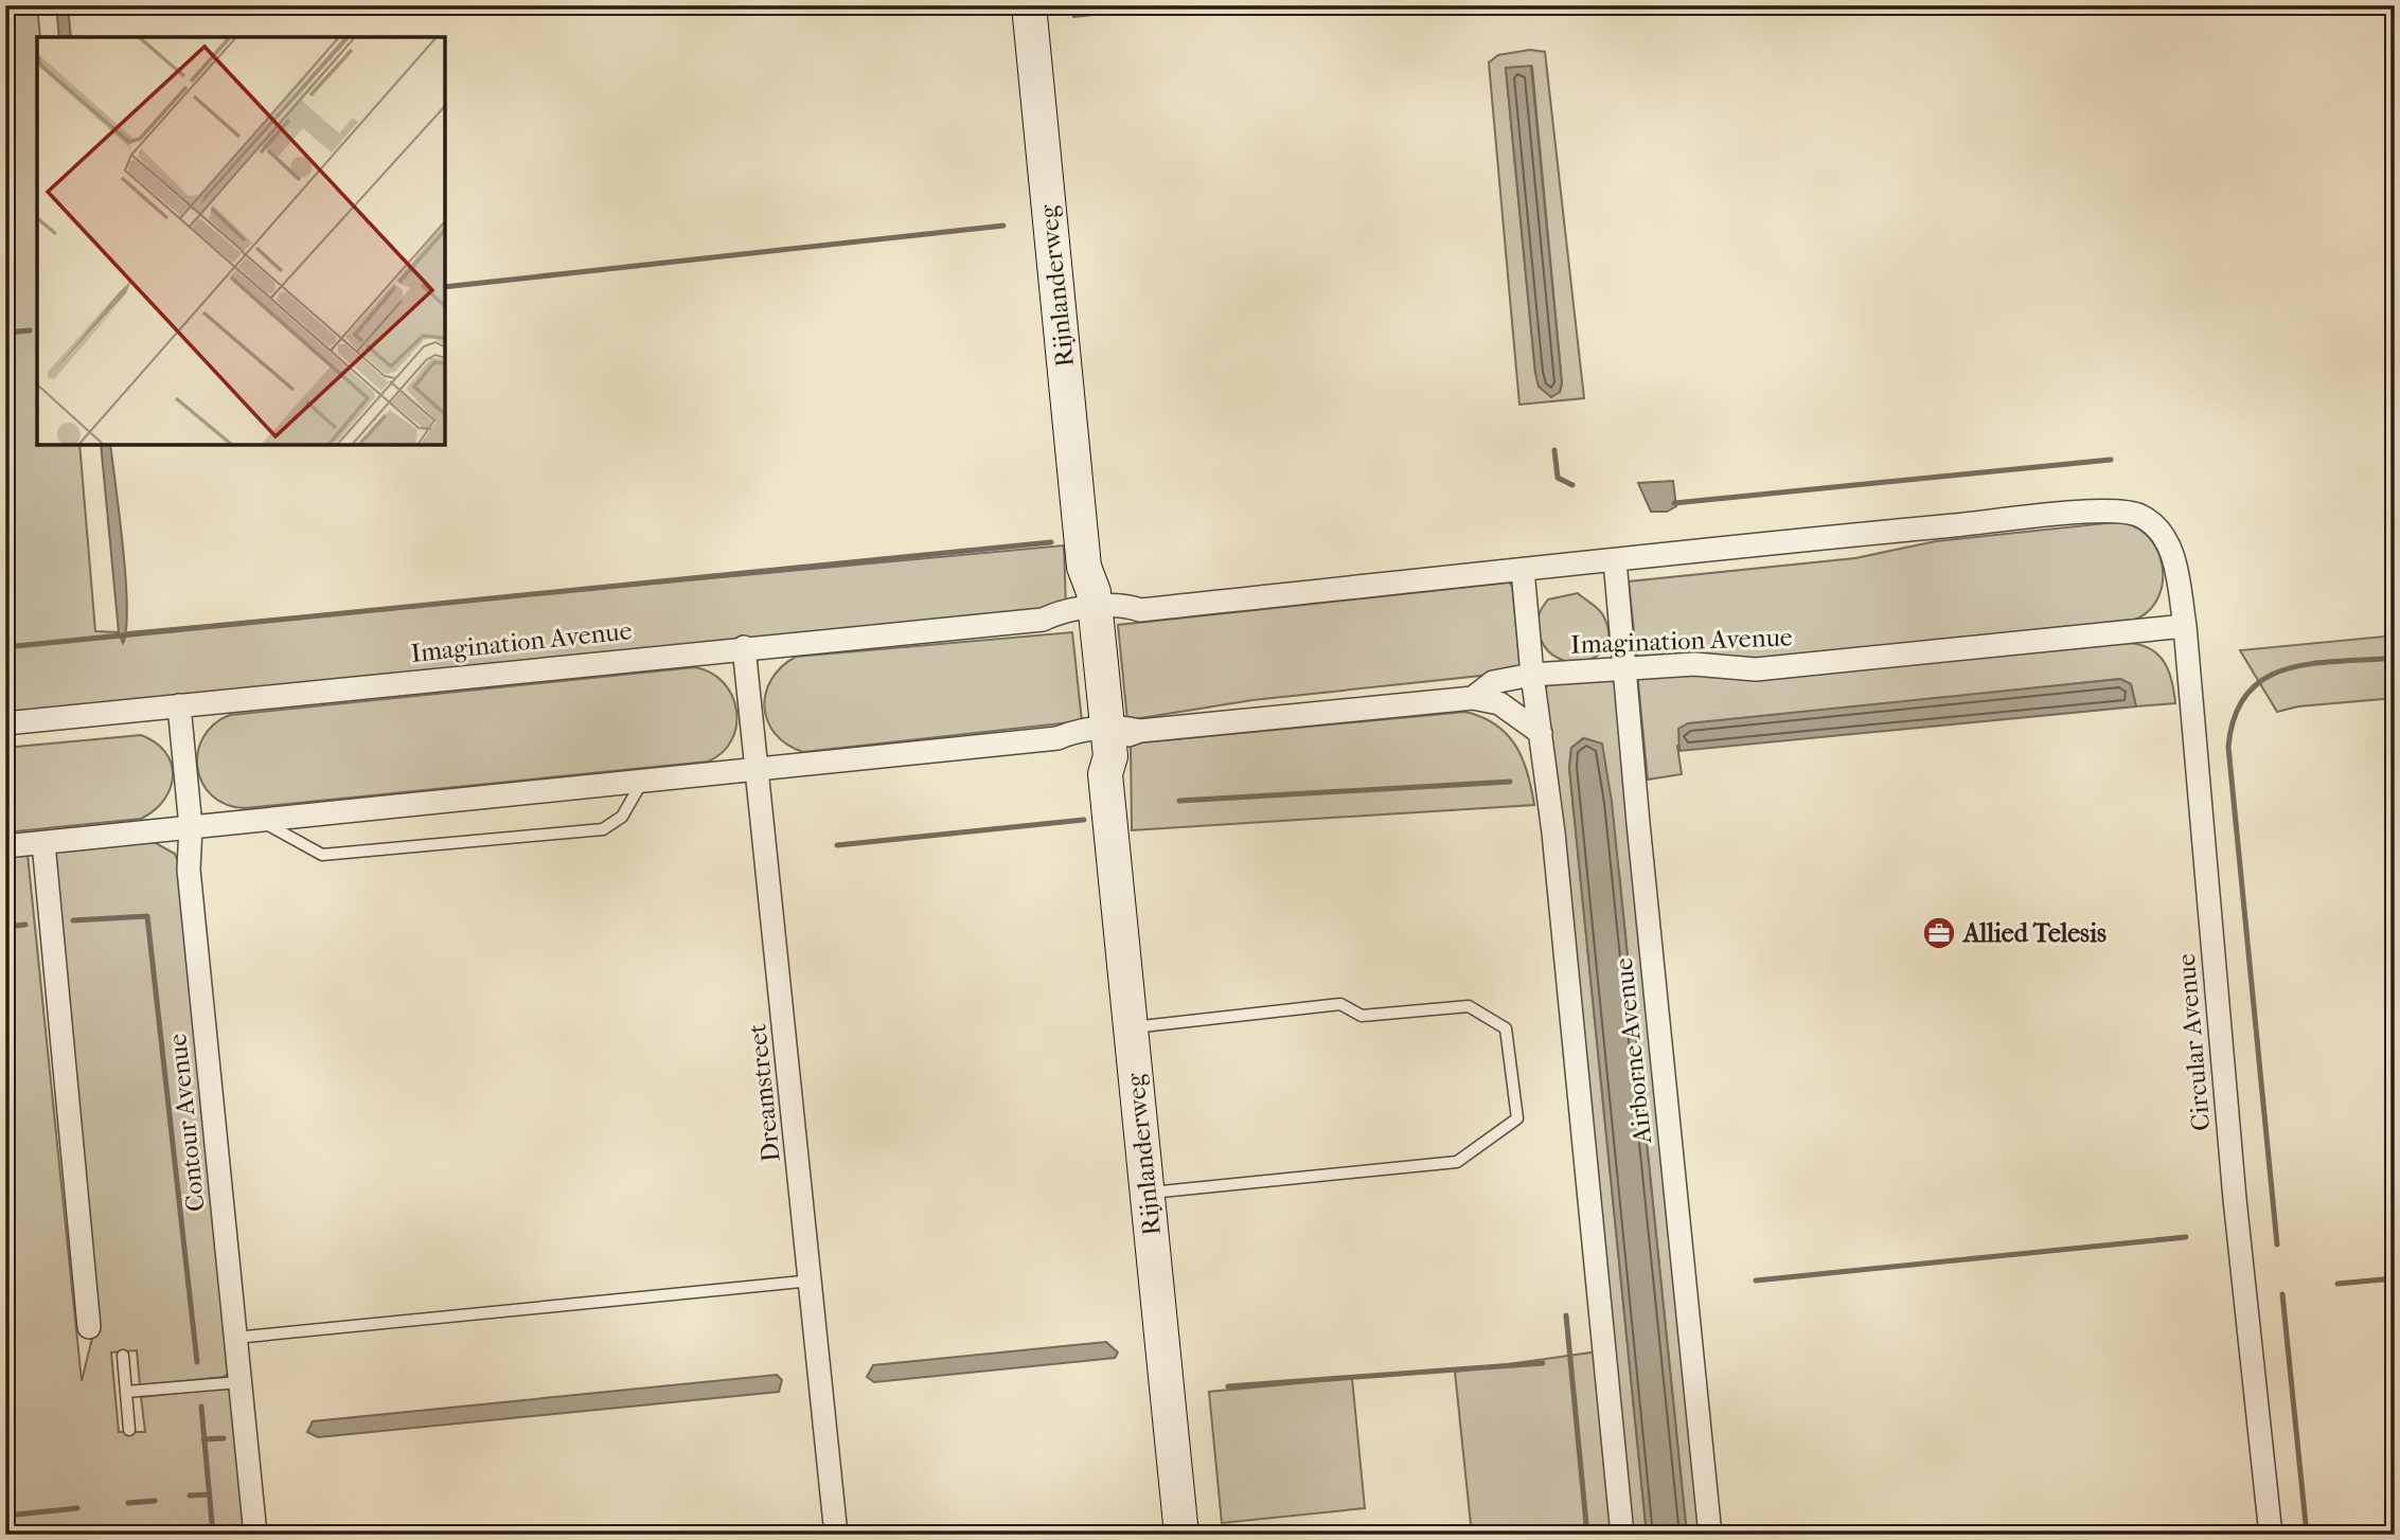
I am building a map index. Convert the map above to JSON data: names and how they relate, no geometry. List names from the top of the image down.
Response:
{
  "streets": {
    "street": [
      "Rijnlanderweg",
      "Imagination Avenue",
      "Circular Avenue",
      "Airborne Avenue",
      "Dreamstreet",
      "Contour Avenue"
    ]
  },
  "crossings": [
    ["Rijnlanderweg", "Imagination Avenue"],
    ["Imagination Avenue", "Circular Avenue"],
    ["Imagination Avenue", "Airborne Avenue"],
    ["Imagination Avenue", "Dreamstreet"],
    ["Imagination Avenue", "Contour Avenue"]
  ],
  "places": {
    "office": ["Allied Telesis"]
  }
}
